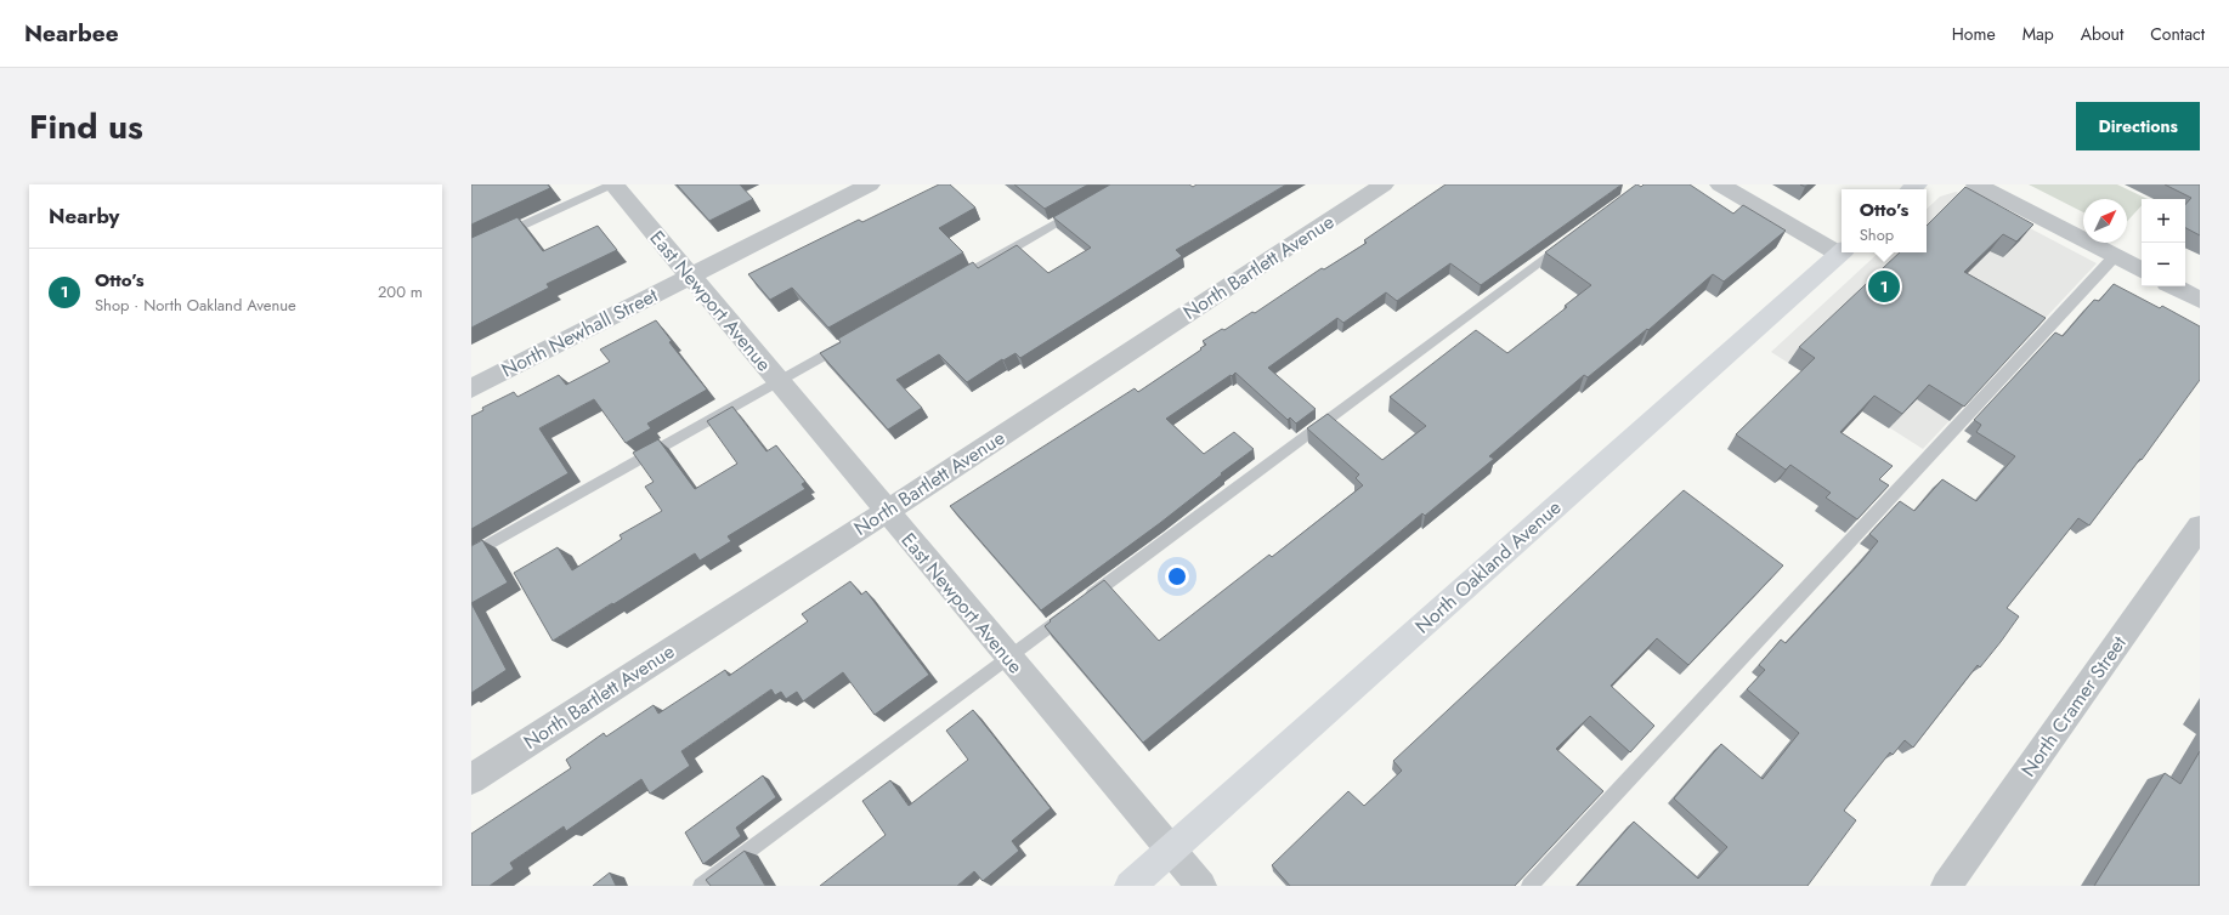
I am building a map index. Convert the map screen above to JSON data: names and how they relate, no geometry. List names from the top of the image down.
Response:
{
  "streets": {
    "main road": ["North Oakland Avenue"],
    "street": [
      "North Bartlett Avenue",
      "East Newport Avenue",
      "North Newhall Street",
      "North Cramer Street"
    ]
  },
  "crossings": [
    ["North Bartlett Avenue", "East Newport Avenue"],
    ["East Newport Avenue", "North Newhall Street"],
    ["East Newport Avenue", "North Oakland Avenue"]
  ],
  "north": "top right",
  "page": {
    "header": "Nearbee",
    "nav": [
      "Home",
      "Map",
      "About",
      "Contact"
    ],
    "title": "Find us",
    "buttons": "Directions",
    "heading": "Nearby",
    "popup": ["Otto’s", "Shop"],
    "map_buttons": ["+", "−"],
    "list": [
      {
        "mark": "1",
        "name": "Otto’s",
        "note": "Shop · North Oakland Avenue",
        "value": "200 m"
      }
    ],
    "pins": "1"
  }
}
